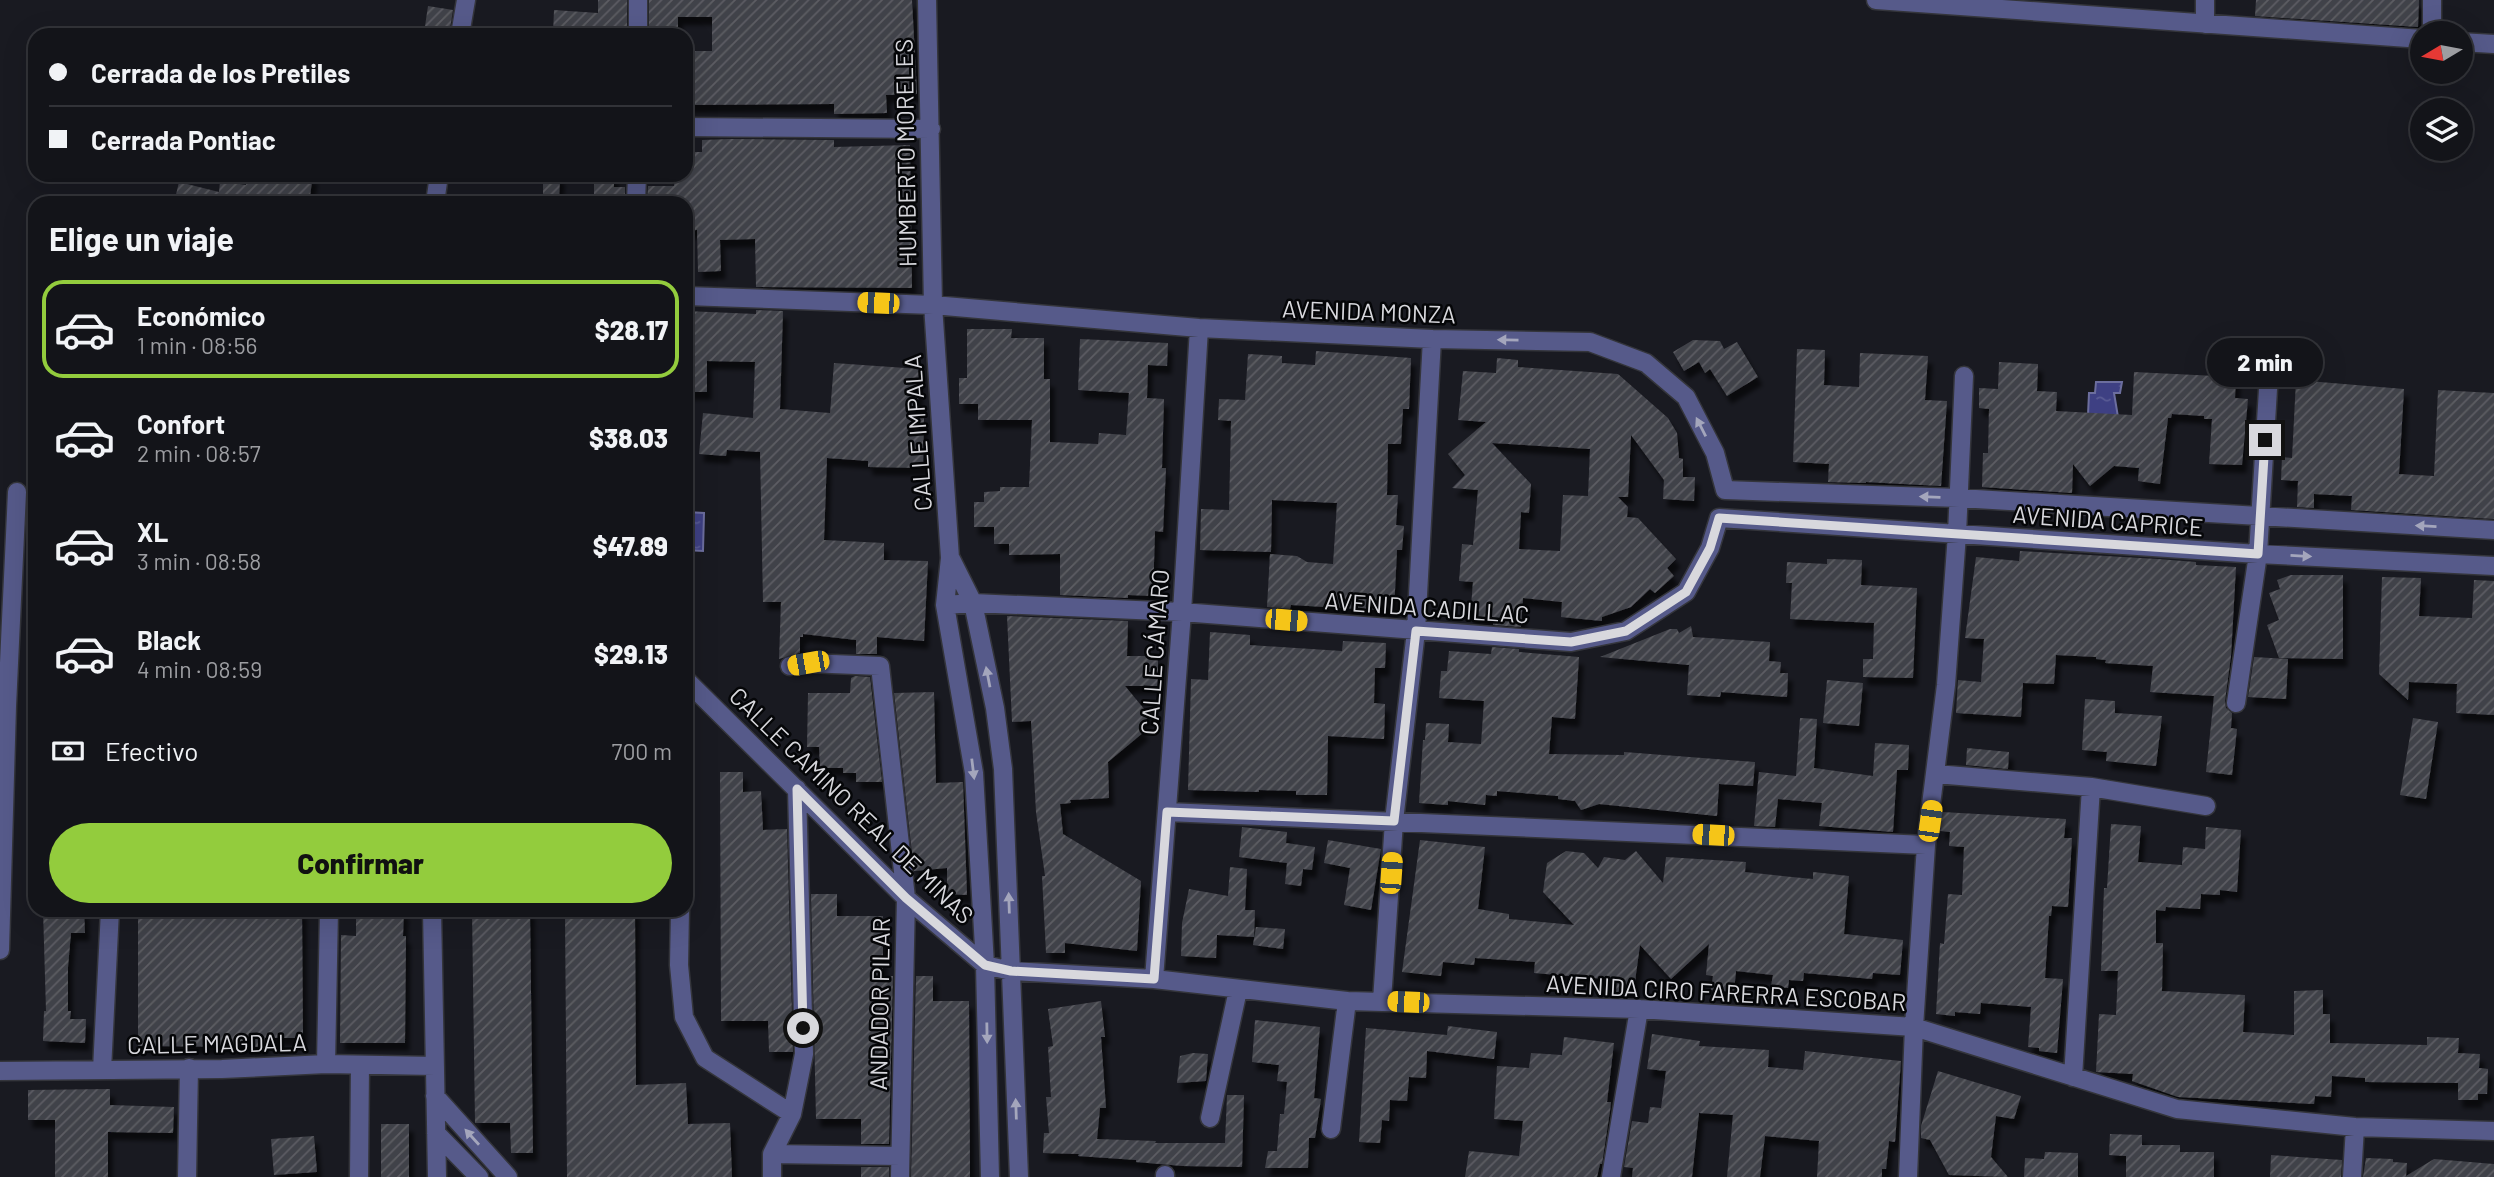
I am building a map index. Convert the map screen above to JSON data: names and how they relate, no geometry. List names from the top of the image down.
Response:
{
  "streets": {
    "street": [
      "HUMBERTO MORELES",
      "AVENIDA MONZA",
      "CALLE IMPALA",
      "AVENIDA CAPRICE",
      "AVENIDA CADILLAC",
      "CALLE CÁMARO",
      "CALLE CAMINO REAL DE MINAS",
      "AVENIDA CIRO FARERRA ESCOBAR",
      "ANDADOR PILAR",
      "CALLE MAGDALA"
    ]
  },
  "crossings": [
    ["HUMBERTO MORELES", "AVENIDA MONZA"],
    ["HUMBERTO MORELES", "CALLE IMPALA"],
    ["AVENIDA MONZA", "CALLE IMPALA"],
    ["AVENIDA MONZA", "AVENIDA CAPRICE"],
    ["AVENIDA MONZA", "CALLE CÁMARO"],
    ["CALLE IMPALA", "AVENIDA CADILLAC"],
    ["CALLE IMPALA", "CALLE CAMINO REAL DE MINAS"],
    ["CALLE IMPALA", "AVENIDA CIRO FARERRA ESCOBAR"],
    ["AVENIDA CAPRICE", "AVENIDA CADILLAC"],
    ["AVENIDA CADILLAC", "CALLE CÁMARO"],
    ["CALLE CÁMARO", "AVENIDA CIRO FARERRA ESCOBAR"],
    ["CALLE CAMINO REAL DE MINAS", "AVENIDA CIRO FARERRA ESCOBAR"],
    ["CALLE CAMINO REAL DE MINAS", "ANDADOR PILAR"]
  ],
  "north": "left",
  "page": {
    "banner": ["Cerrada de los Pretiles", "Cerrada Pontiac"],
    "heading": "Elige un viaje",
    "list": [
      {
        "name": "Económico",
        "note": "1 min · 08:56",
        "value": "$28.17"
      },
      {
        "name": "Confort",
        "note": "2 min · 08:57",
        "value": "$38.03"
      },
      {
        "name": "XL",
        "note": "3 min · 08:58",
        "value": "$47.89"
      },
      {
        "name": "Black",
        "note": "4 min · 08:59",
        "value": "$29.13"
      }
    ],
    "bubble": "2 min",
    "pay": ["Efectivo", "700 m"],
    "buttons": "Confirmar"
  }
}
